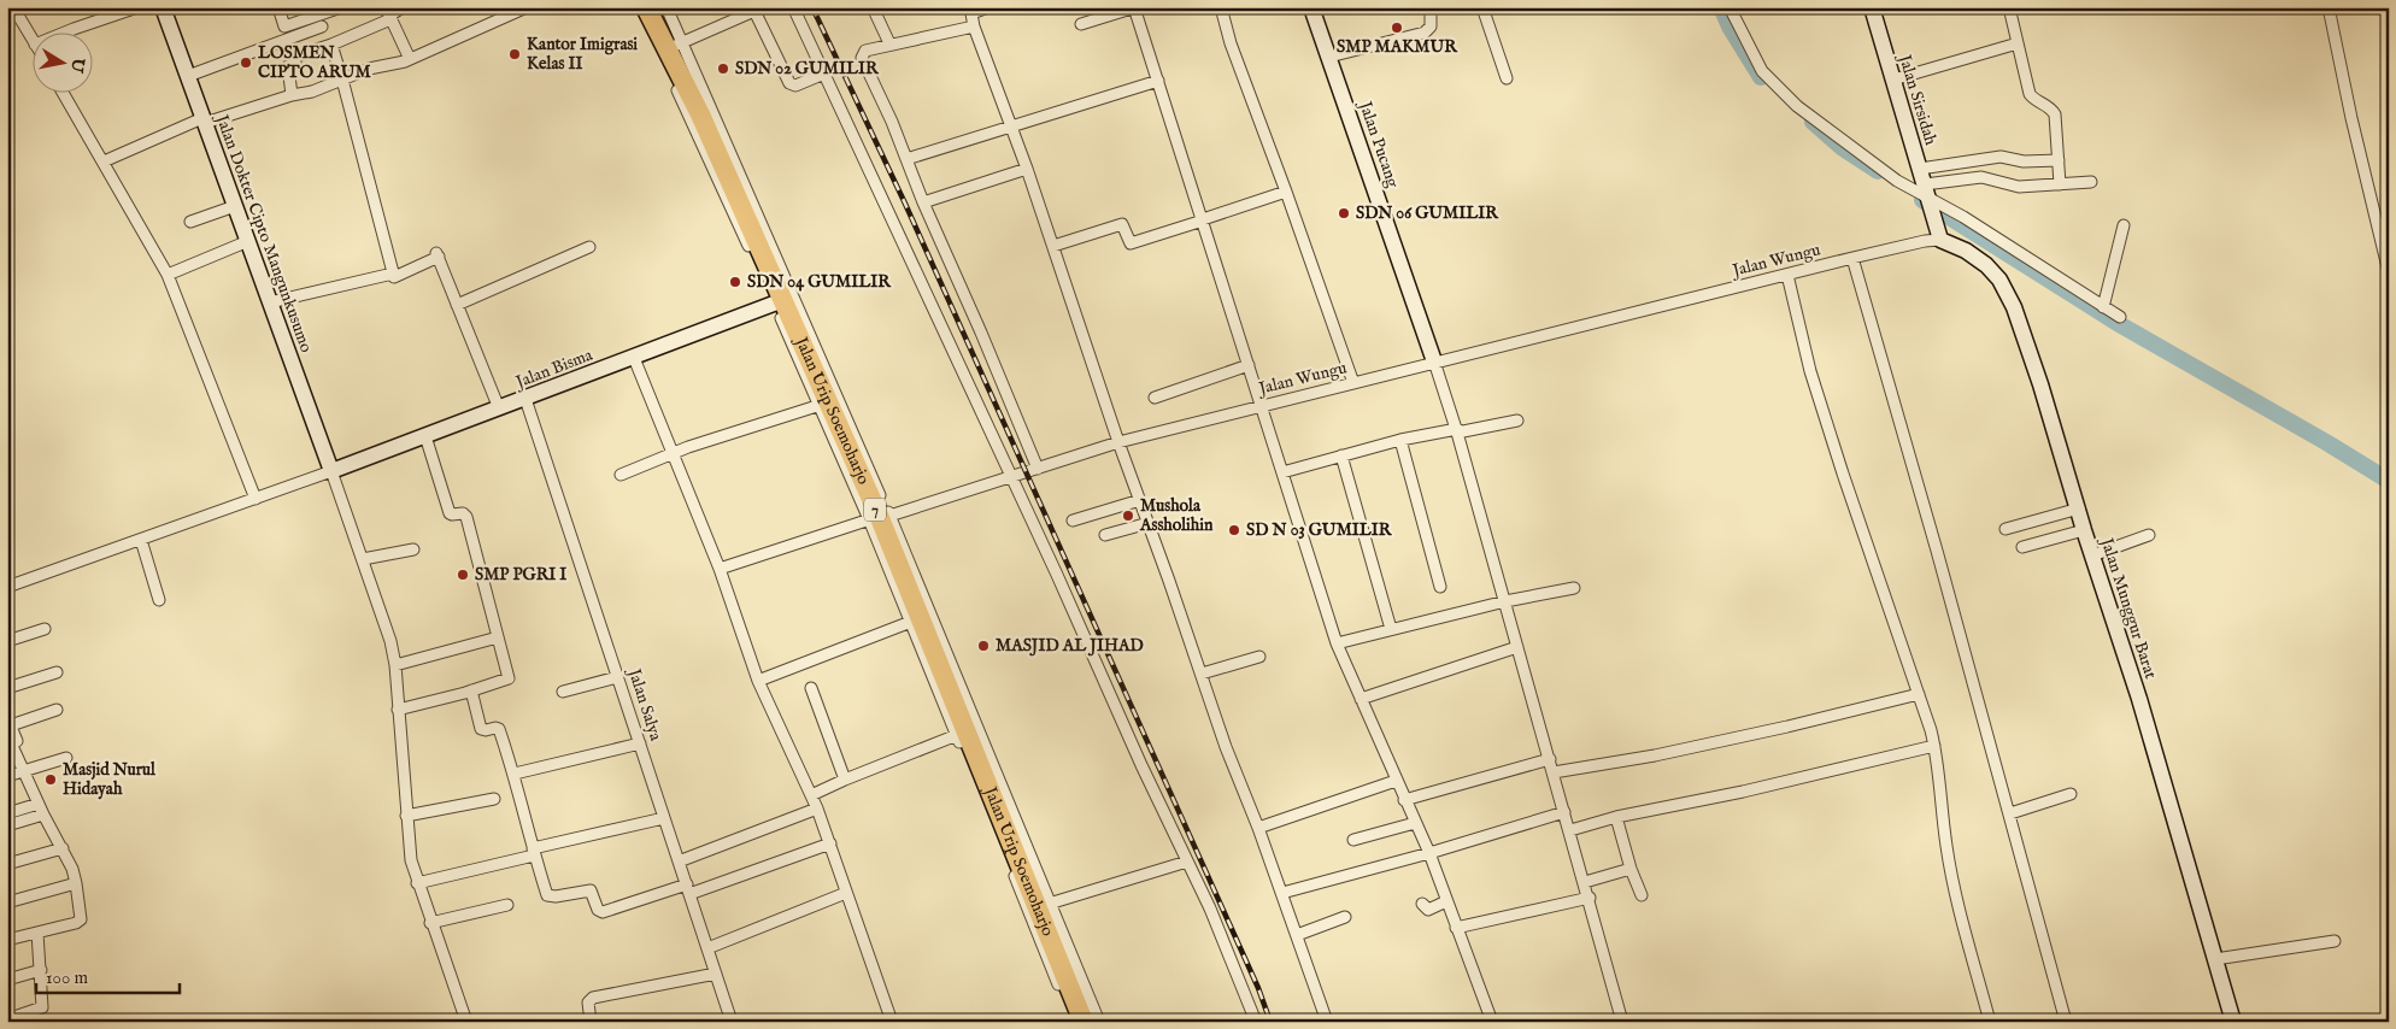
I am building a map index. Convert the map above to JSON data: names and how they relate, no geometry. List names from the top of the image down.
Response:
{
  "streets": {
    "highway": ["Jalan Urip Soemoharjo", "7"],
    "street": [
      "Jalan Sirsidah",
      "Jalan Pucang",
      "Jalan Dokter Cipto Mangunkusumo",
      "Jalan Wungu",
      "Jalan Bisma",
      "Jalan Munggur Barat",
      "Jalan Salya"
    ]
  },
  "crossings": [
    ["Jalan Sirsidah", "Jalan Wungu"],
    ["Jalan Sirsidah", "Jalan Munggur Barat"],
    ["Jalan Pucang", "Jalan Wungu"],
    ["Jalan Dokter Cipto Mangunkusumo", "Jalan Bisma"],
    ["Jalan Wungu", "Jalan Urip Soemoharjo"],
    ["Jalan Wungu", "Jalan Munggur Barat"],
    ["Jalan Bisma", "Jalan Urip Soemoharjo"],
    ["Jalan Bisma", "Jalan Salya"]
  ],
  "places": [
    "SMP MAKMUR",
    "Kantor Imigrasi Kelas II",
    "LOSMEN CIPTO ARUM",
    "SDN 02 GUMILIR",
    "SDN 06 GUMILIR",
    "SDN 04 GUMILIR",
    "Mushola Assholihin",
    "SD N 03 GUMILIR",
    "SMP PGRI I",
    "MASJID AL JIHAD",
    "Masjid Nurul Hidayah"
  ],
  "scale_bar": "100 m",
  "north": "right"
}
